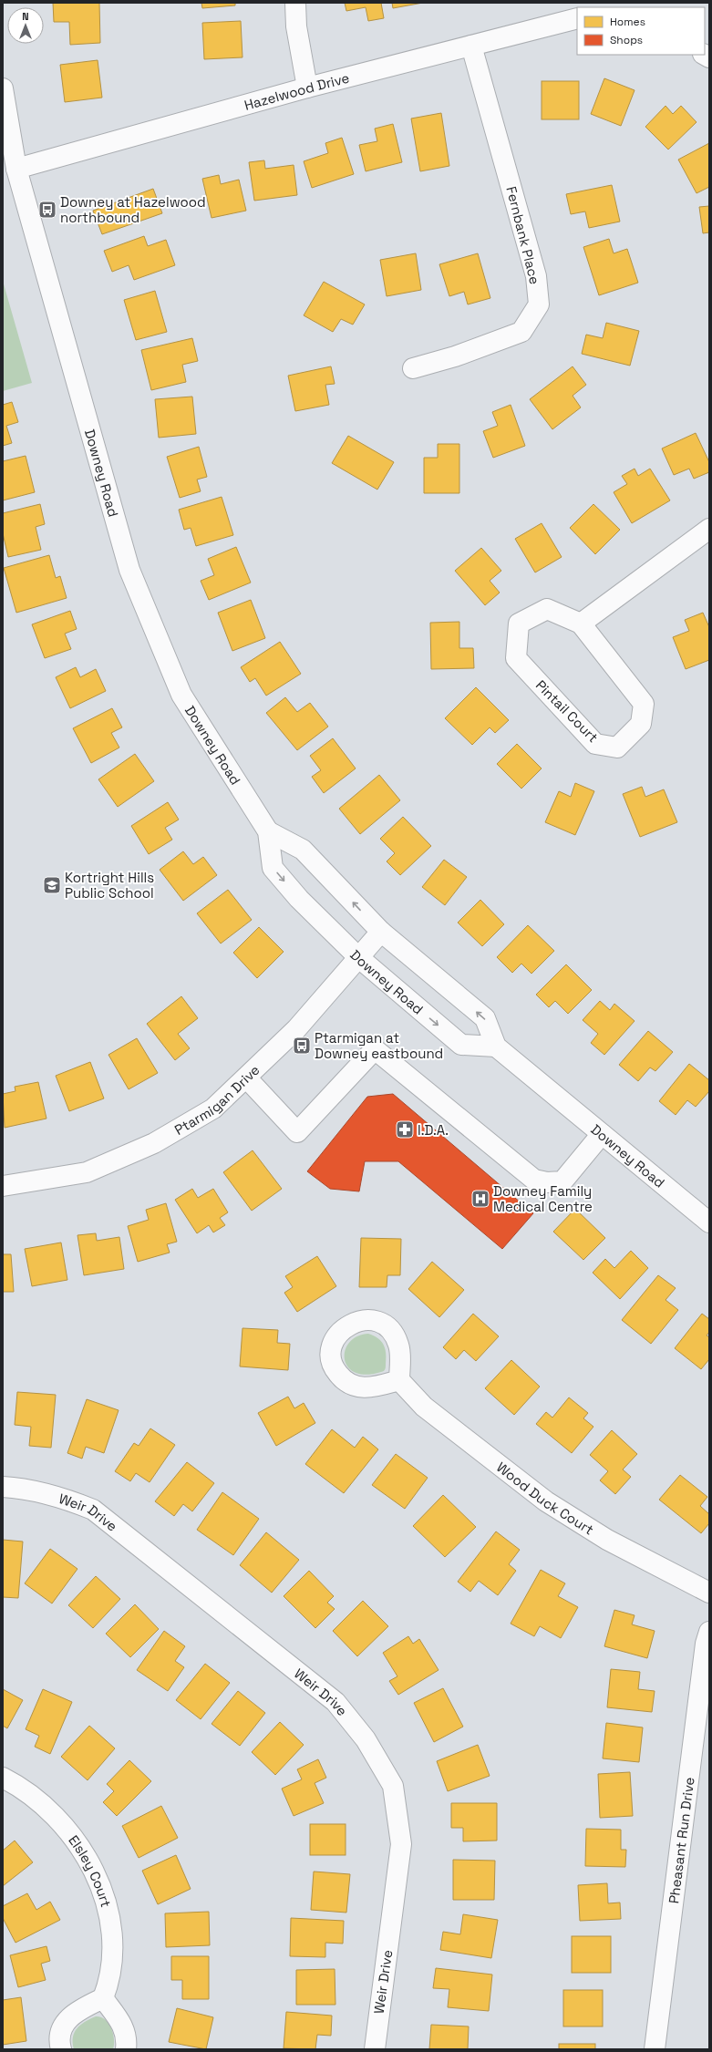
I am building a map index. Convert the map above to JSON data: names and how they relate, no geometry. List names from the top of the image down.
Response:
{
  "streets": {
    "street": [
      "Hazelwood Drive",
      "Fernbank Place",
      "Downey Road",
      "Pintail Court",
      "Ptarmigan Drive",
      "Wood Duck Court",
      "Weir Drive",
      "Pheasant Run Drive",
      "Elsley Court"
    ]
  },
  "crossings": [
    ["Hazelwood Drive", "Fernbank Place"],
    ["Hazelwood Drive", "Downey Road"],
    ["Downey Road", "Ptarmigan Drive"]
  ],
  "places": {
    "bus stop": ["Downey at Hazelwood northbound", "Ptarmigan at Downey eastbound"],
    "school or university": ["Kortright Hills Public School"],
    "pharmacy": ["I.D.A."],
    "hospital": ["Downey Family Medical Centre"]
  },
  "legend": ["Homes", "Shops"],
  "north": "top"
}
